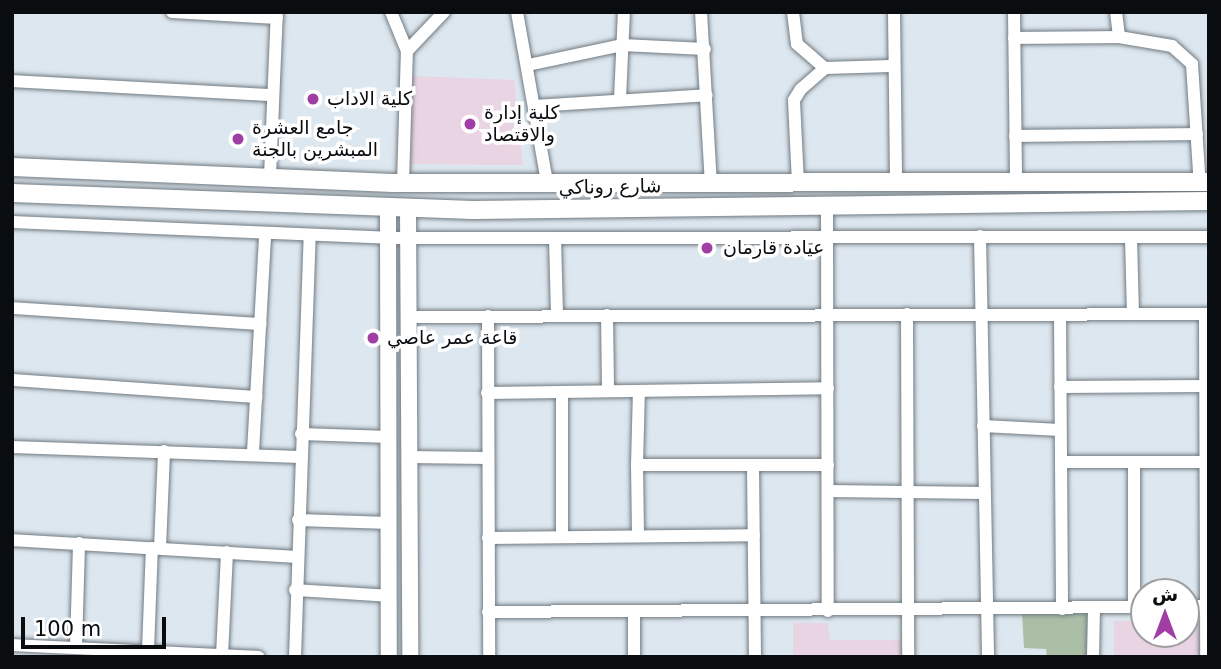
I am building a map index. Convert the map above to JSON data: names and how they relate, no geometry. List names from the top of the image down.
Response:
{
  "streets": {
    "main road": ["شارع روناكي"]
  },
  "places": [
    "كلية الاداب",
    "كلية إدارة والاقتصاد",
    "جامع العشرة المبشرين بالجنة",
    "عيادة قارمان",
    "قاعة عمر عاصي"
  ],
  "scale_bar": "100 m",
  "north": "top"
}
